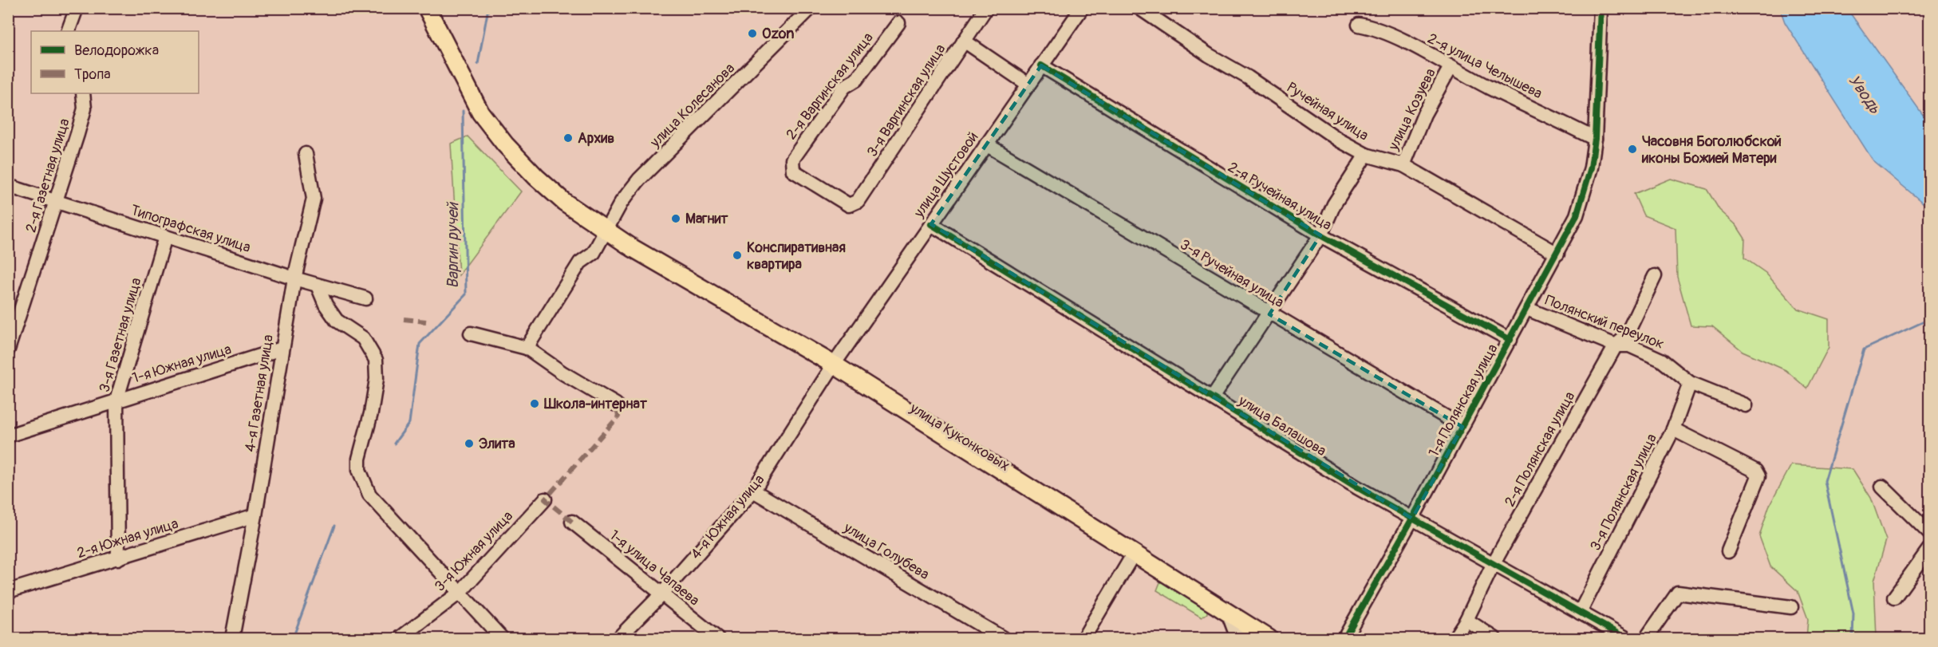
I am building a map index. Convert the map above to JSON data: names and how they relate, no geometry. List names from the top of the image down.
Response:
{
  "streets": {
    "main road": ["улица Куконковых"],
    "street": [
      "2-я улица Челышева",
      "2-я Варгинская улица",
      "3-я Варгинская улица",
      "улица Колесанова",
      "улица Козуева",
      "Ручейная улица",
      "улица Шустовой",
      "2-я Газетная улица",
      "2-я Ручейная улица",
      "Типографская улица",
      "3-я Ручейная улица",
      "Полянский переулок",
      "3-я Газетная улица",
      "1-я Южная улица",
      "4-я Газетная улица",
      "1-я Полянская улица",
      "улица Балашова",
      "2-я Полянская улица",
      "3-я Полянская улица",
      "4-я Южная улица",
      "2-я Южная улица",
      "3-я Южная улица",
      "улица Голубева",
      "1-я улица Чапаева"
    ]
  },
  "crossings": [
    ["2-я улица Челышева", "улица Козуева"],
    ["2-я улица Челышева", "1-я Полянская улица"],
    ["2-я Варгинская улица", "3-я Варгинская улица"],
    ["улица Колесанова", "улица Куконковых"],
    ["улица Козуева", "Ручейная улица"],
    ["улица Козуева", "2-я Ручейная улица"],
    ["улица Козуева", "3-я Ручейная улица"],
    ["улица Козуева", "улица Балашова"],
    ["Ручейная улица", "1-я Полянская улица"],
    ["улица Шустовой", "2-я Ручейная улица"],
    ["улица Шустовой", "3-я Ручейная улица"],
    ["улица Шустовой", "улица Балашова"],
    ["улица Шустовой", "улица Куконковых"],
    ["улица Шустовой", "4-я Южная улица"],
    ["2-я Газетная улица", "Типографская улица"],
    ["2-я Ручейная улица", "1-я Полянская улица"],
    ["Типографская улица", "3-я Газетная улица"],
    ["Типографская улица", "4-я Газетная улица"],
    ["3-я Ручейная улица", "1-я Полянская улица"],
    ["Полянский переулок", "1-я Полянская улица"],
    ["Полянский переулок", "2-я Полянская улица"],
    ["Полянский переулок", "3-я Полянская улица"],
    ["3-я Газетная улица", "1-я Южная улица"],
    ["3-я Газетная улица", "2-я Южная улица"],
    ["1-я Южная улица", "4-я Газетная улица"],
    ["4-я Газетная улица", "2-я Южная улица"],
    ["1-я Полянская улица", "улица Балашова"],
    ["улица Балашова", "2-я Полянская улица"],
    ["улица Балашова", "3-я Полянская улица"],
    ["улица Куконковых", "4-я Южная улица"],
    ["4-я Южная улица", "улица Голубева"],
    ["4-я Южная улица", "1-я улица Чапаева"]
  ],
  "water": ["Уводь", "Варгин ручей"],
  "places": [
    "Ozon",
    "Архив",
    "Часовня Боголюбской иконы Божией Матери",
    "Магнит",
    "Конспиративная квартира",
    "Школа-интернат",
    "Элита"
  ],
  "legend": ["Велодорожка", "Тропа"]
}
